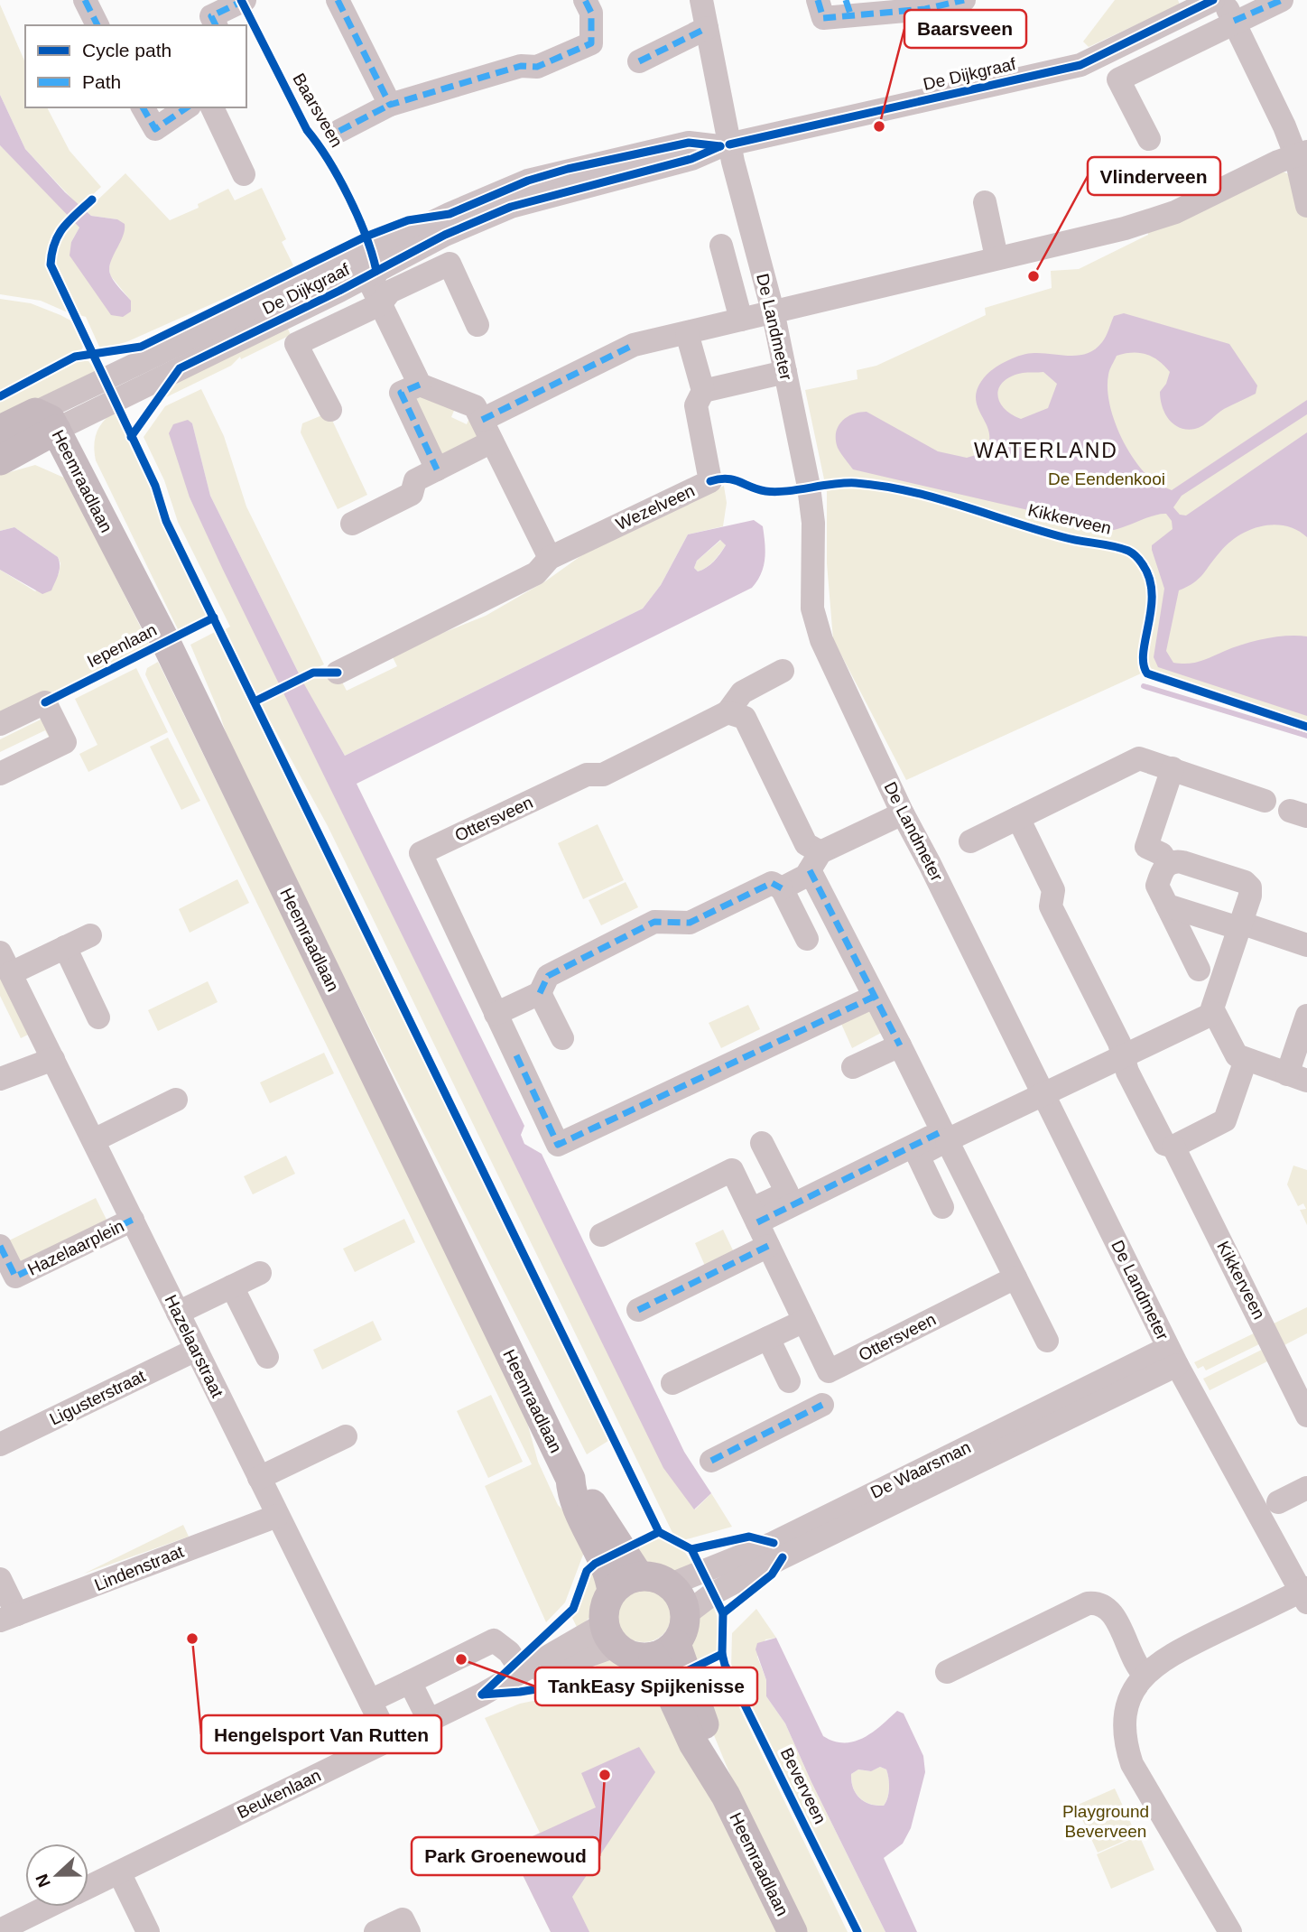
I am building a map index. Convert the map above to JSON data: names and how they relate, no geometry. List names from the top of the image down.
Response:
{
  "streets": {
    "main road": ["Heemraadlaan"],
    "street": [
      "De Dijkgraaf",
      "Baarsveen",
      "De Landmeter",
      "Wezelveen",
      "Kikkerveen",
      "Ottersveen",
      "Hazelaarplein",
      "Hazelaarstraat",
      "Ligusterstraat",
      "De Waarsman",
      "Lindenstraat",
      "Beukenlaan"
    ],
    "cycle path": ["Iepenlaan", "Beverveen"]
  },
  "crossings": [
    ["De Dijkgraaf", "De Landmeter"],
    ["De Dijkgraaf", "Heemraadlaan"],
    ["De Landmeter", "De Waarsman"],
    ["Heemraadlaan", "De Waarsman"],
    ["Heemraadlaan", "Beukenlaan"],
    ["Hazelaarplein", "Hazelaarstraat"],
    ["Hazelaarstraat", "Ligusterstraat"],
    ["Hazelaarstraat", "Lindenstraat"],
    ["Hazelaarstraat", "Beukenlaan"],
    ["De Waarsman", "Beukenlaan"]
  ],
  "districts": ["WATERLAND"],
  "parks": ["De Eendenkooi", "Playground Beverveen"],
  "places": [
    "Baarsveen",
    "Vlinderveen",
    "Hengelsport Van Rutten",
    "TankEasy Spijkenisse",
    "Park Groenewoud"
  ],
  "legend": ["Cycle path", "Path"],
  "north": "left"
}
